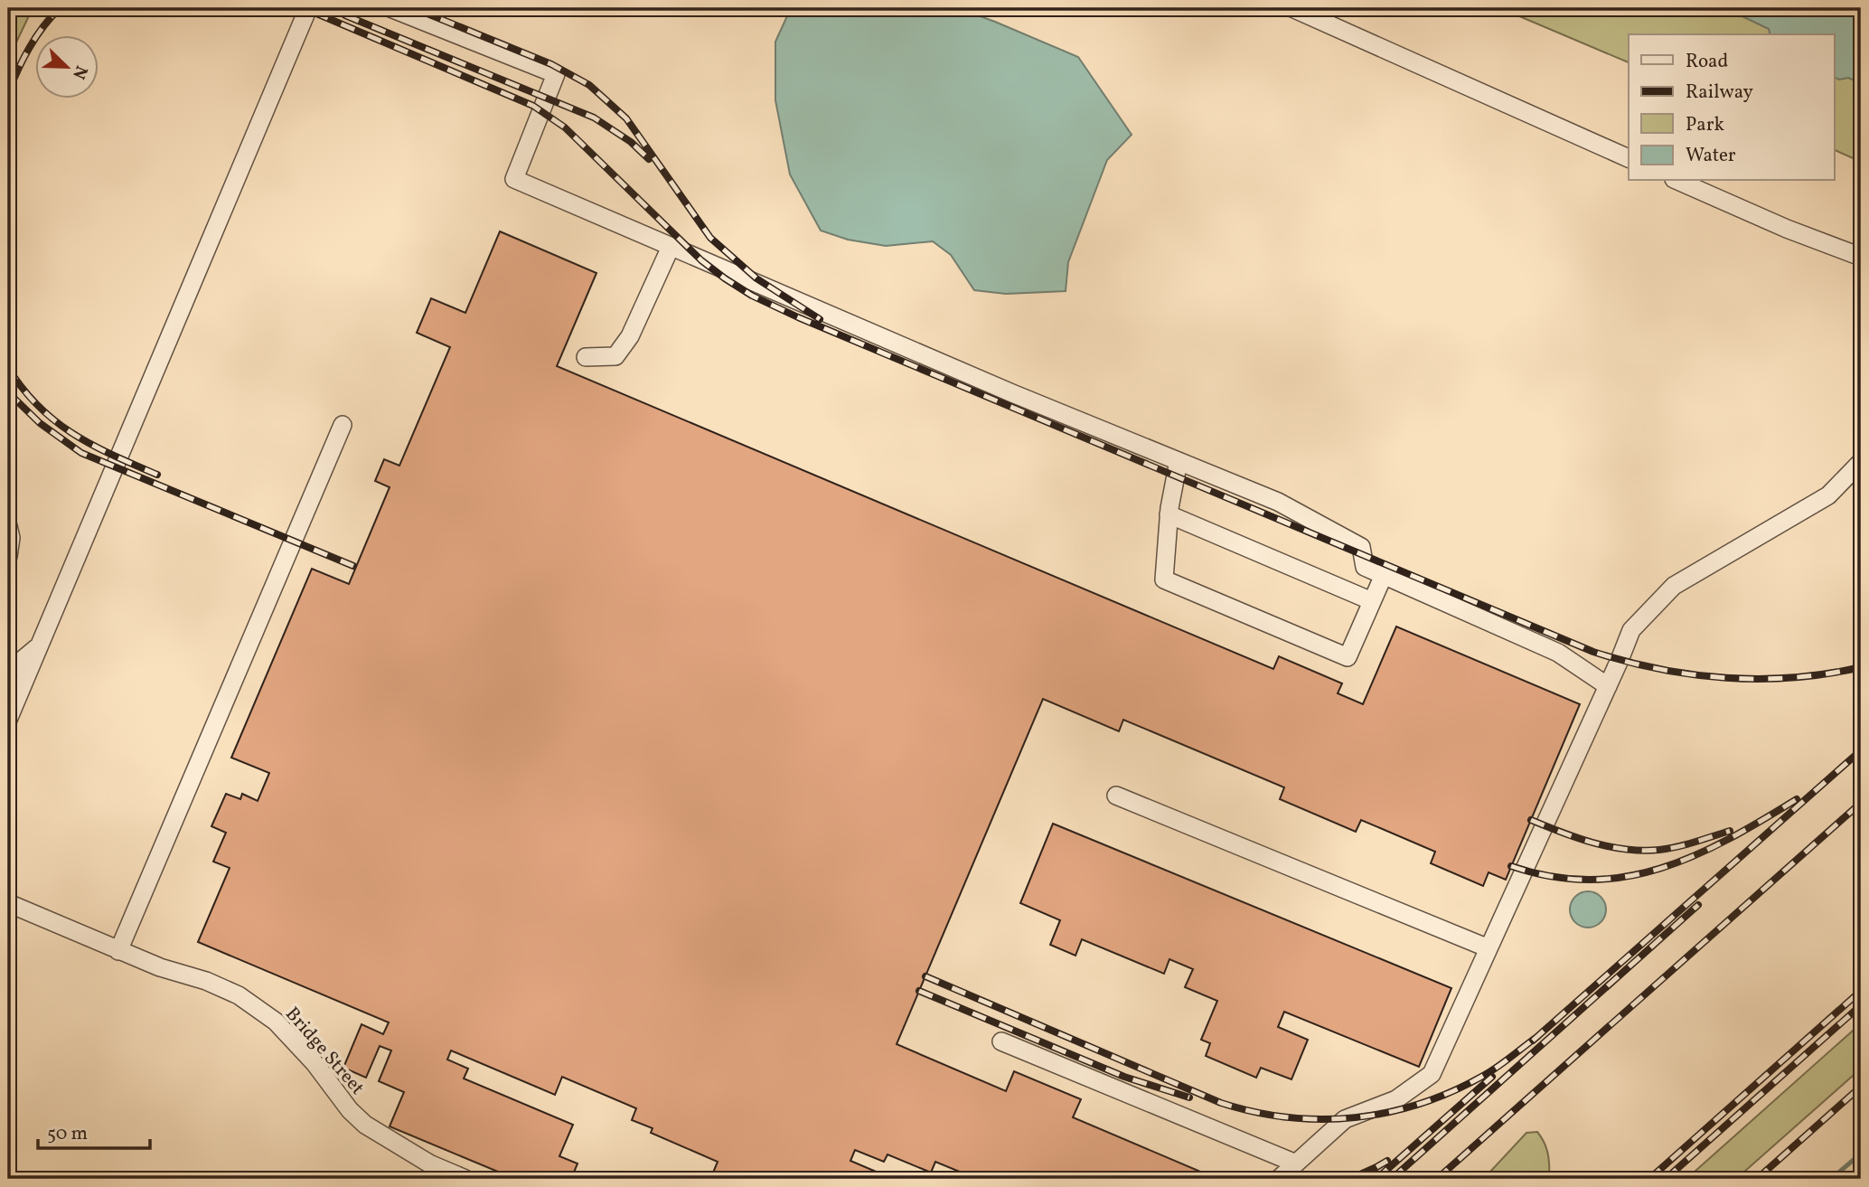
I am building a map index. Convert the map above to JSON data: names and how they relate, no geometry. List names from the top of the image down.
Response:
{
  "streets": {
    "lane": ["Bridge Street"]
  },
  "legend": [
    "Road",
    "Railway",
    "Park",
    "Water"
  ],
  "scale_bar": "50 m",
  "north": "bottom right"
}
